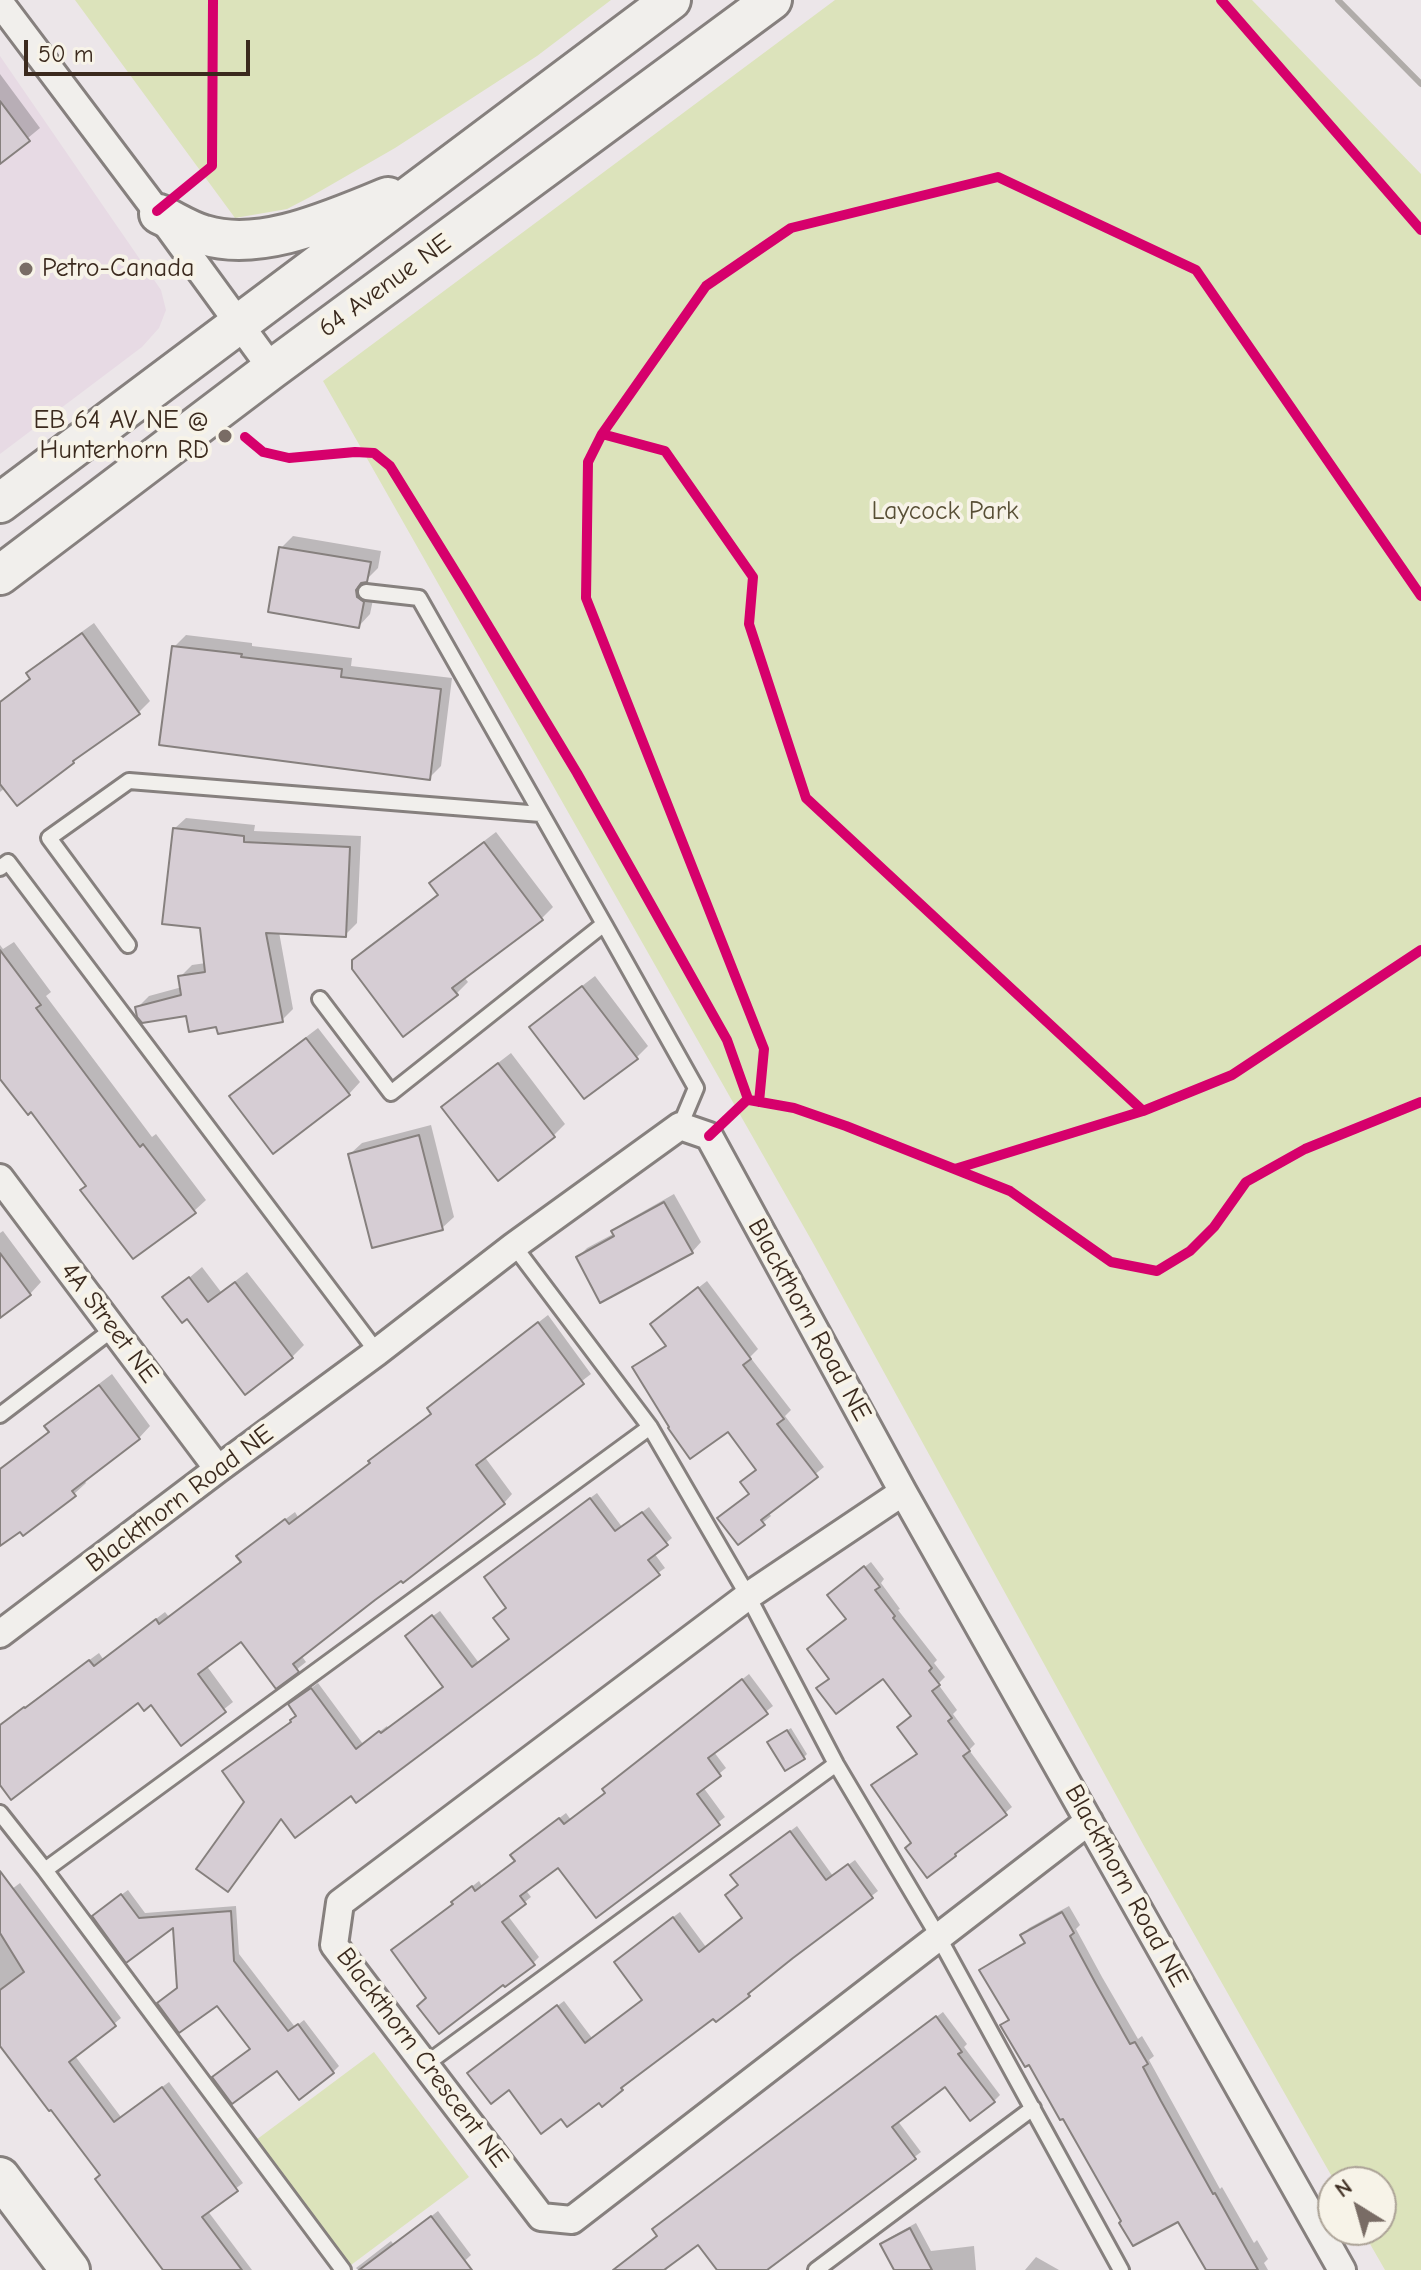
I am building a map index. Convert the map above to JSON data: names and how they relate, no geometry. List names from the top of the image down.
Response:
{
  "streets": {
    "main road": ["64 Avenue NE"],
    "street": ["Blackthorn Road NE", "4A Street NE", "Blackthorn Crescent NE"]
  },
  "crossings": [
    ["Blackthorn Road NE", "4A Street NE"],
    ["Blackthorn Road NE", "Blackthorn Crescent NE"]
  ],
  "parks": ["Laycock Park"],
  "places": ["Petro-Canada", "EB 64 AV NE @ Hunterhorn RD"],
  "scale_bar": "50 m",
  "north": "top left"
}
